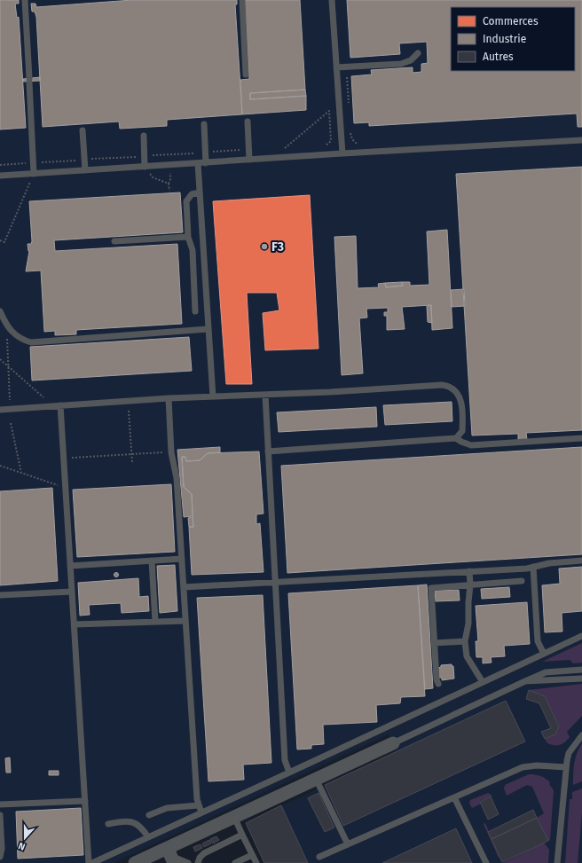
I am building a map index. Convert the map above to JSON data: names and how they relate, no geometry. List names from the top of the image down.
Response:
{
  "places": ["F3"],
  "legend": ["Commerces", "Industrie", "Autres"],
  "north": "bottom"
}
